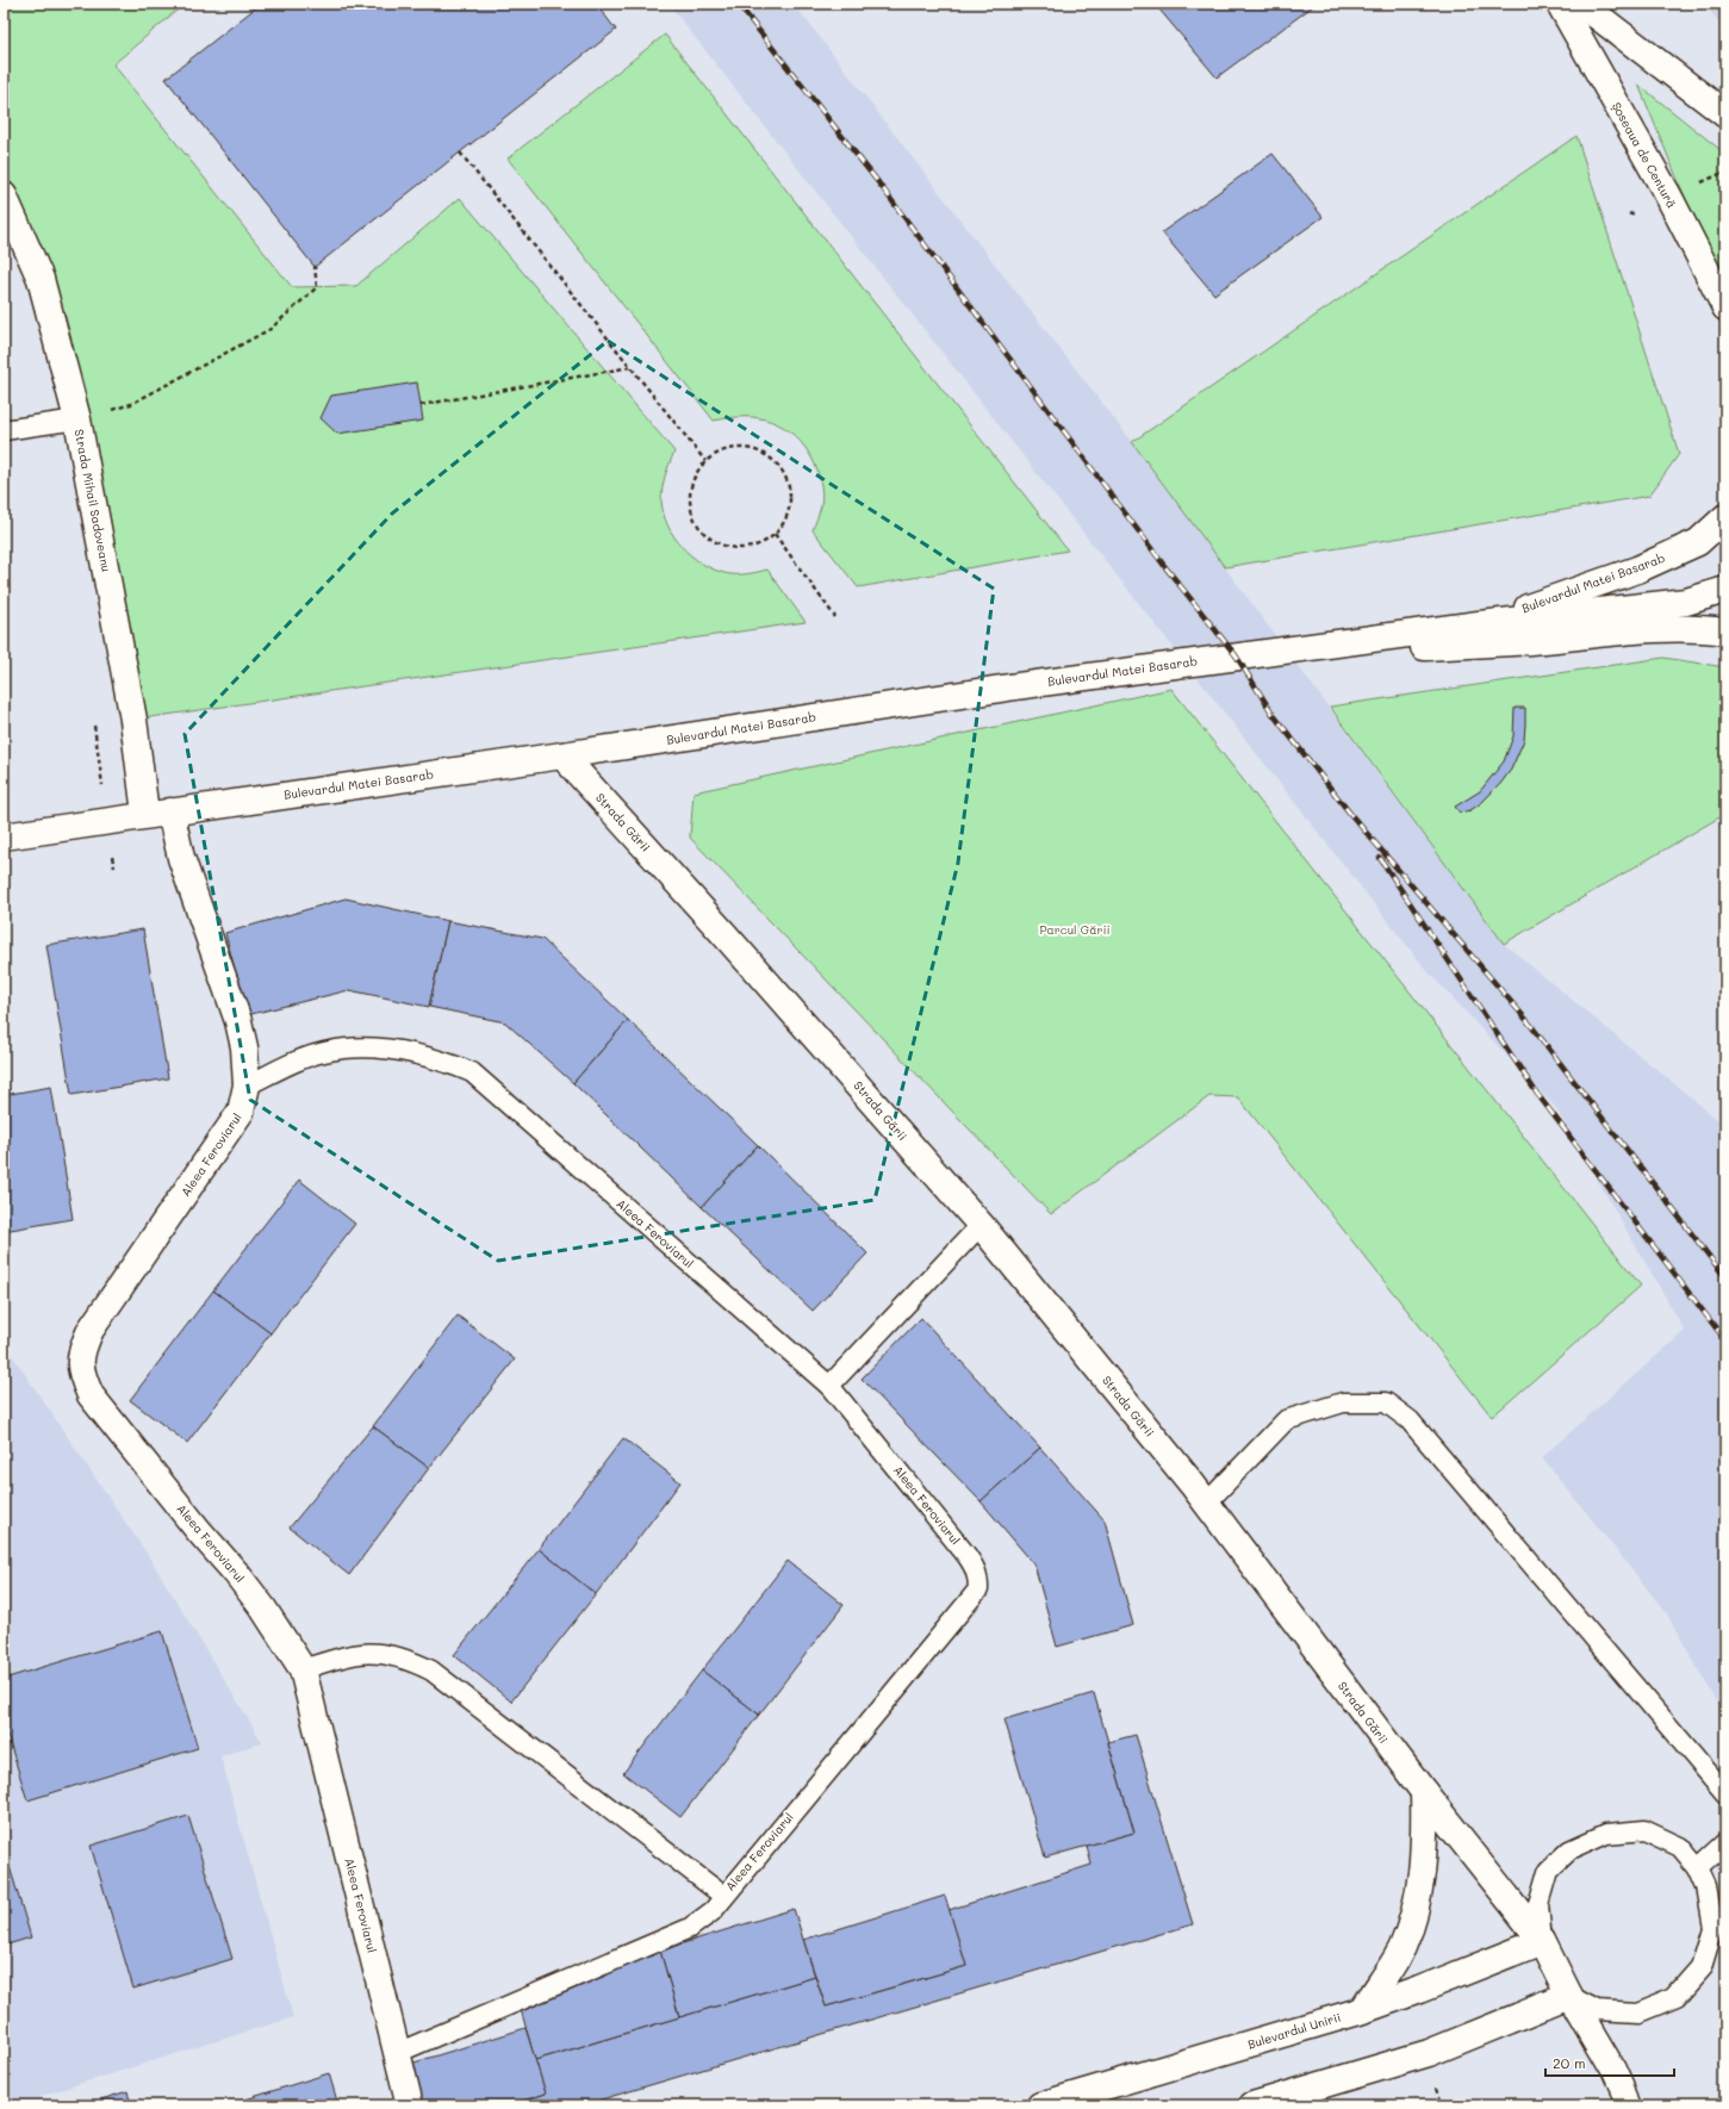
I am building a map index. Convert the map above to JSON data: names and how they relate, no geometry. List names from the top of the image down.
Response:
{
  "streets": {
    "main road": [
      "Șoseaua de Centură",
      "Strada Mihail Sadoveanu",
      "Bulevardul Matei Basarab",
      "Strada Gării",
      "Aleea Feroviarul",
      "Bulevardul Unirii"
    ]
  },
  "crossings": [
    ["Strada Mihail Sadoveanu", "Bulevardul Matei Basarab"],
    ["Strada Mihail Sadoveanu", "Aleea Feroviarul"],
    ["Bulevardul Matei Basarab", "Strada Gării"],
    ["Bulevardul Matei Basarab", "Aleea Feroviarul"],
    ["Strada Gării", "Bulevardul Unirii"]
  ],
  "parks": ["Parcul Gării"],
  "scale_bar": "20 m"
}
